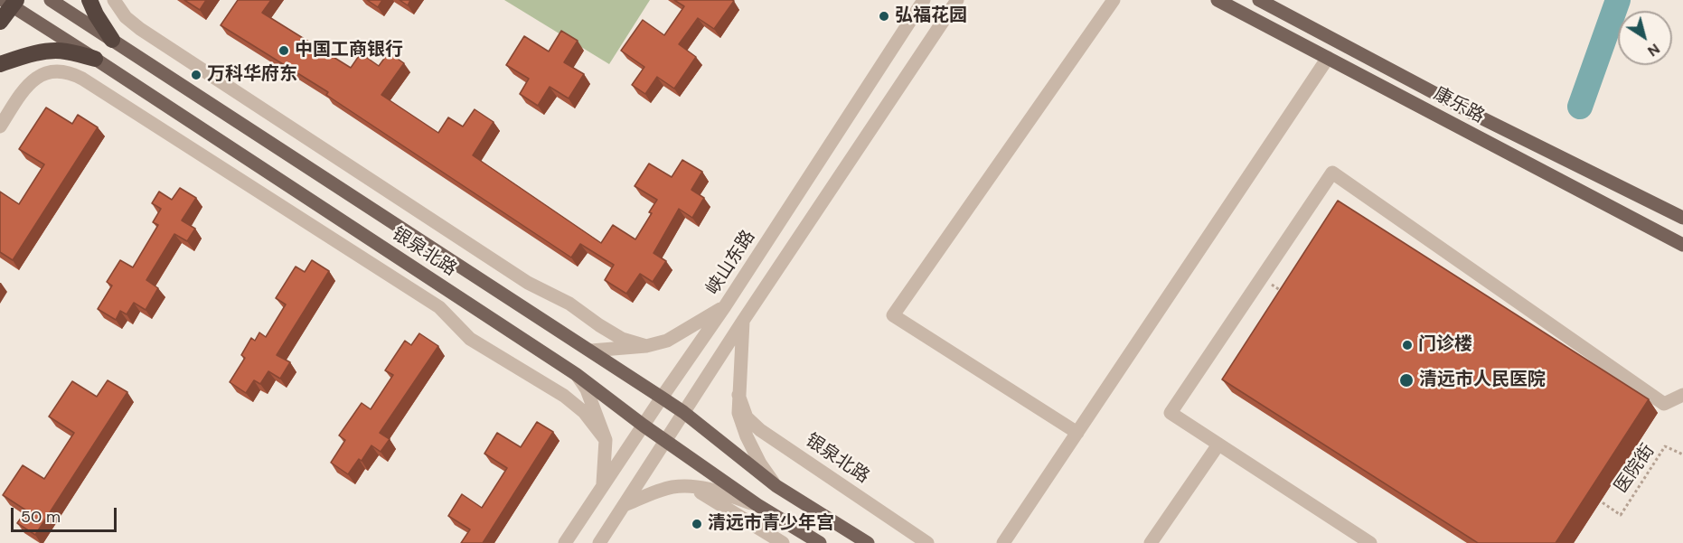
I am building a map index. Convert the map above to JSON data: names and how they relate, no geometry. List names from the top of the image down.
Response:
{
  "streets": {
    "main road": ["康乐路", "银泉北路"],
    "street": ["峡山东路"],
    "path": ["医院街"]
  },
  "crossings": [
    ["银泉北路", "峡山东路"]
  ],
  "places": [
    "弘福花园",
    "中国工商银行",
    "万科华府东",
    "门诊楼",
    "清远市人民医院",
    "清远市青少年宫"
  ],
  "scale_bar": "50 m",
  "north": "bottom right"
}
